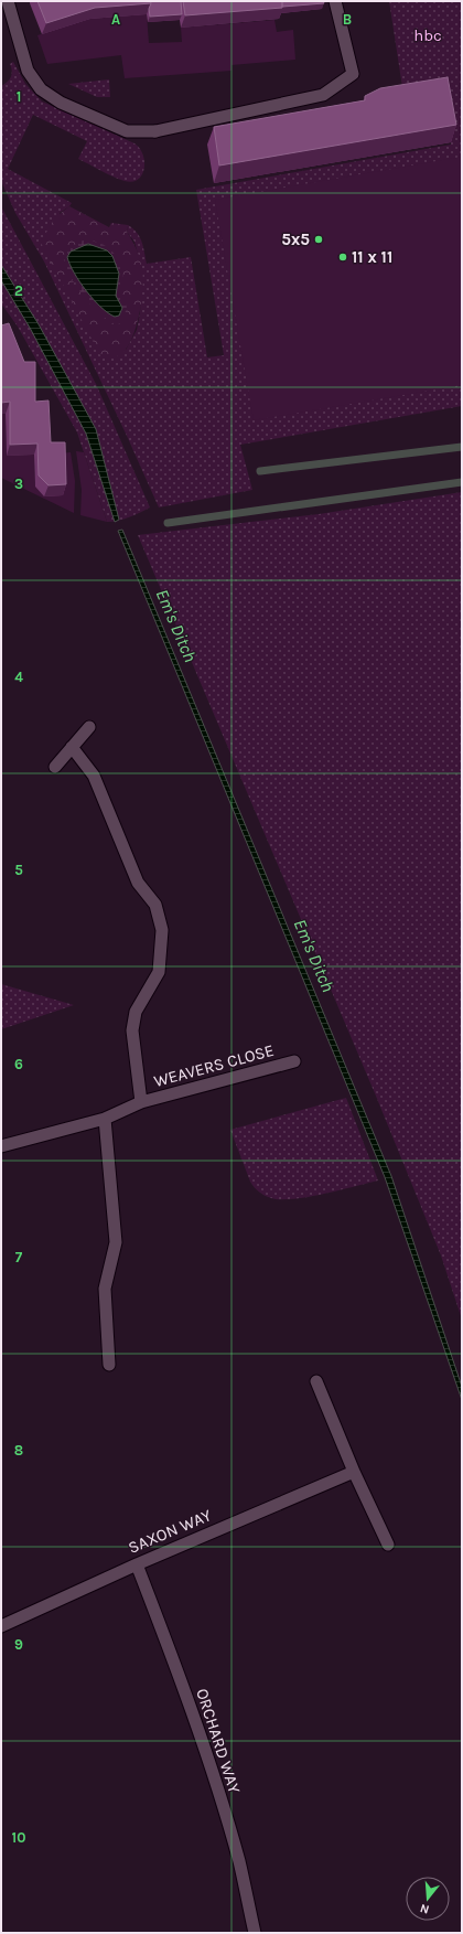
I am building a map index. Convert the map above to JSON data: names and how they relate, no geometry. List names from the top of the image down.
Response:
{
  "streets": {
    "street": ["WEAVERS CLOSE", "SAXON WAY", "ORCHARD WAY"]
  },
  "crossings": [
    ["SAXON WAY", "ORCHARD WAY"]
  ],
  "water": ["Em's Ditch"],
  "parks": ["hbc"],
  "places": ["5x5", "11 x 11"],
  "north": "bottom",
  "grid": {
    "columns": ["A", "B"],
    "rows": [
      "1",
      "2",
      "3",
      "4",
      "5",
      "6",
      "7",
      "8",
      "9",
      "10"
    ]
  }
}
